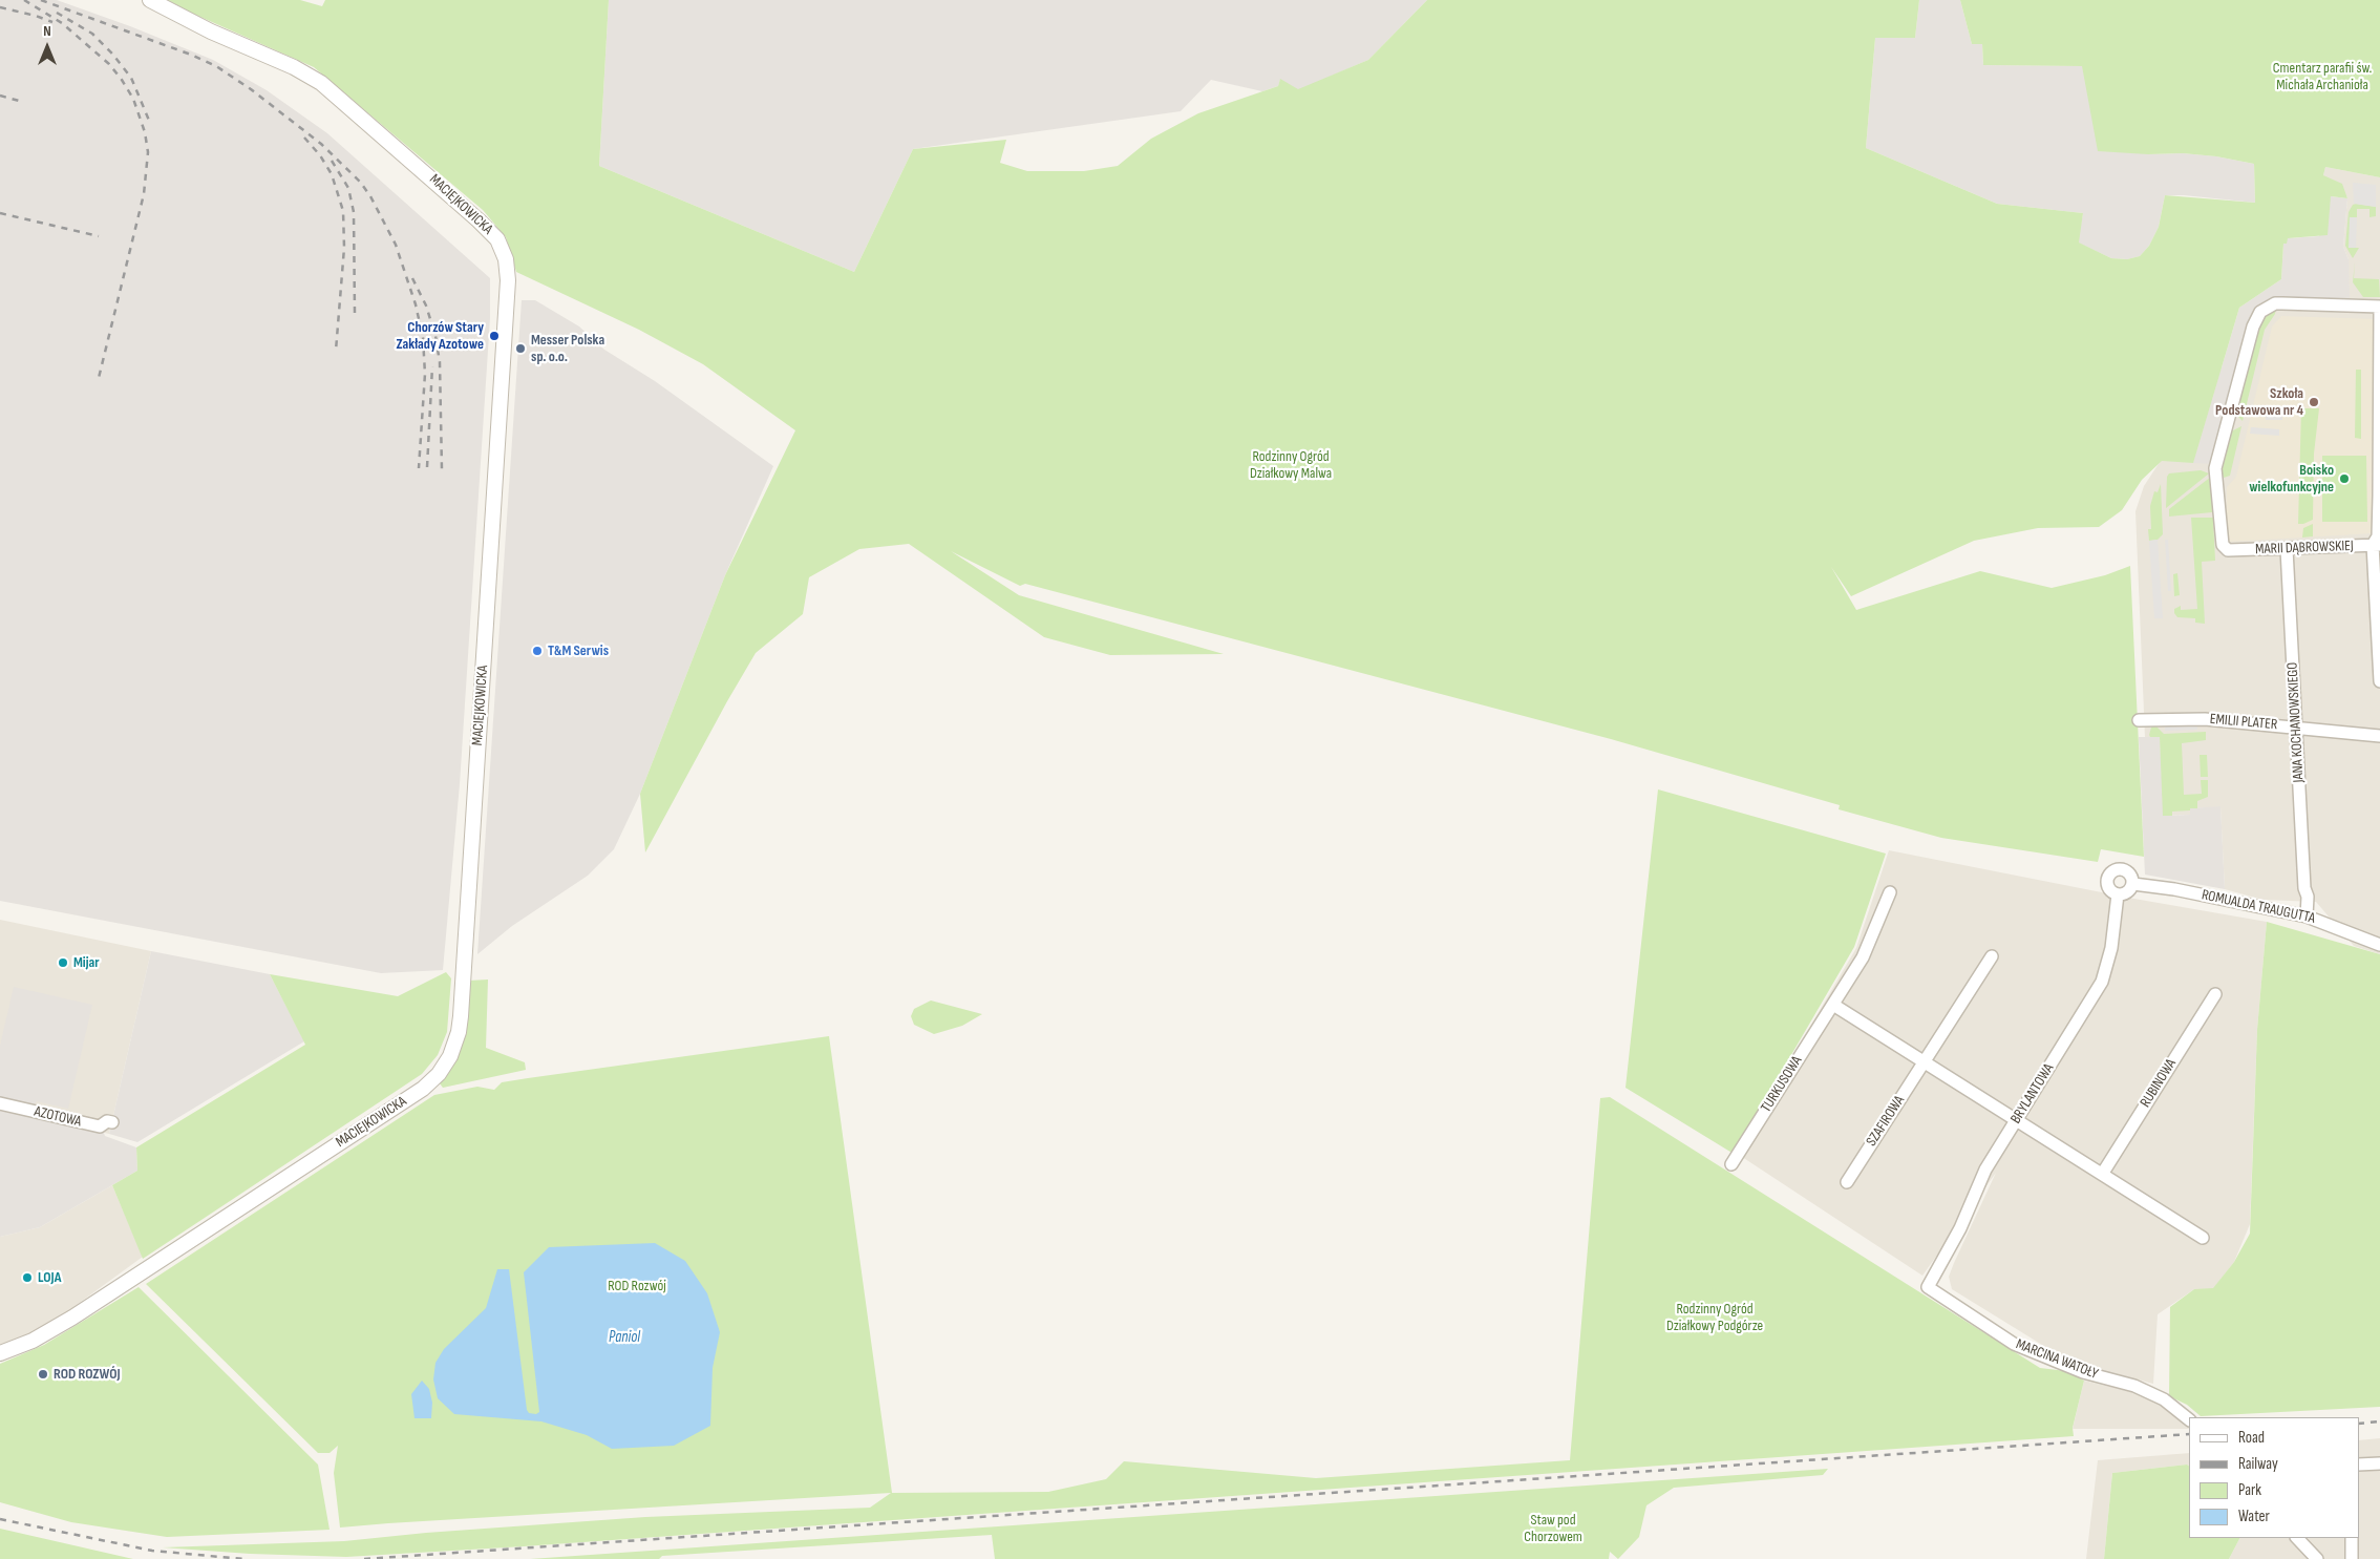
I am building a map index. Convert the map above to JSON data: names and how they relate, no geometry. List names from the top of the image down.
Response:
{
  "streets": {
    "street": [
      "MACIEJKOWICKA",
      "MARII DĄBROWSKIEJ",
      "EMILII PLATER",
      "JANA KOCHANOWSKIEGO",
      "ROMUALDA TRAUGUTTA",
      "RUBINOWA",
      "TURKUSOWA",
      "BRYLANTOWA",
      "AZOTOWA",
      "SZAFIROWA",
      "MARCINA WATOŁY"
    ]
  },
  "crossings": [
    ["MARII DĄBROWSKIEJ", "JANA KOCHANOWSKIEGO"],
    ["EMILII PLATER", "JANA KOCHANOWSKIEGO"],
    ["JANA KOCHANOWSKIEGO", "ROMUALDA TRAUGUTTA"],
    ["ROMUALDA TRAUGUTTA", "BRYLANTOWA"],
    ["BRYLANTOWA", "MARCINA WATOŁY"]
  ],
  "water": ["Paniol"],
  "parks": [
    "Cmentarz parafii św. Michała Archanioła",
    "Rodzinny Ogród Działkowy Malwa",
    "ROD Rozwój",
    "Rodzinny Ogród Działkowy Podgórze",
    "Staw pod Chorzowem"
  ],
  "places": [
    "Chorzów Stary Zakłady Azotowe",
    "Messer Polska sp. o.o.",
    "Szkoła Podstawowa nr 4",
    "Boisko wielkofunkcyjne",
    "T&M Serwis",
    "Mijar",
    "LOJA",
    "ROD ROZWÓJ"
  ],
  "legend": [
    "Road",
    "Railway",
    "Park",
    "Water"
  ],
  "north": "top"
}
